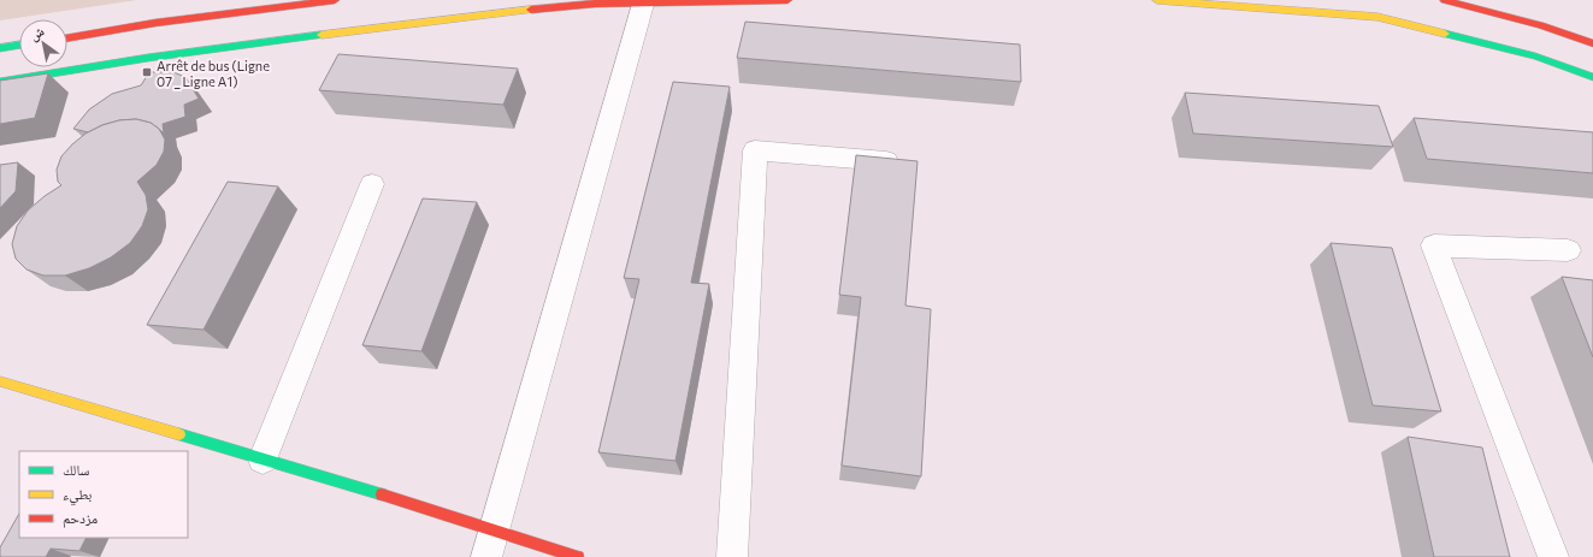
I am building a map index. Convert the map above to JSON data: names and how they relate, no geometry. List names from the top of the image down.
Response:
{
  "places": {
    "transit": ["Arrêt de bus (Ligne 07 _ Ligne A1)"]
  },
  "legend": ["سالك", "بطيء", "مزدحم"],
  "north": "top left"
}
